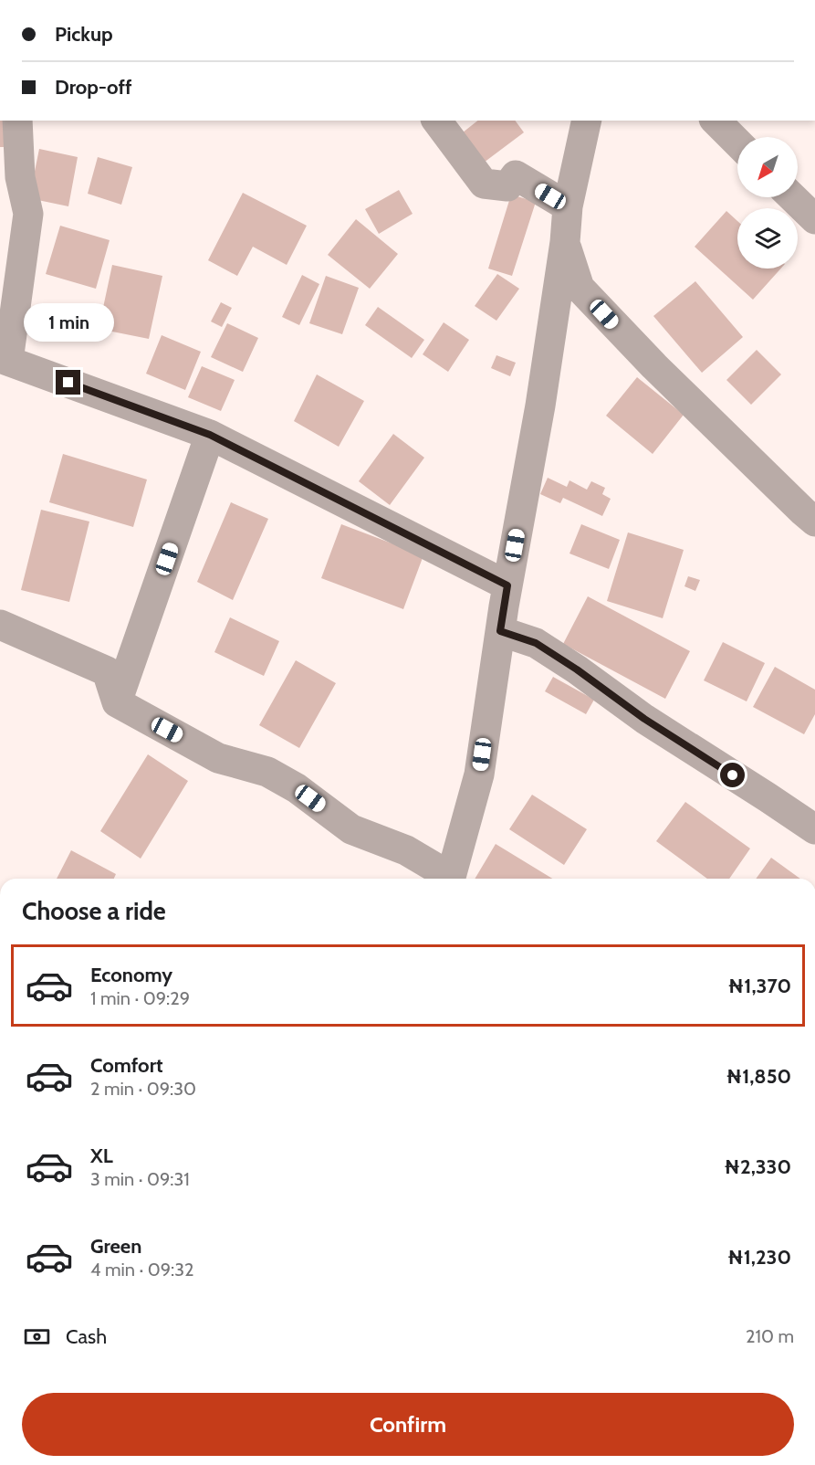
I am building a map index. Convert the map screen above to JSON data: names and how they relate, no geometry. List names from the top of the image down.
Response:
{
  "north": "bottom left",
  "page": {
    "banner": ["Pickup", "Drop-off"],
    "bubble": "1 min",
    "heading": "Choose a ride",
    "list": [
      {
        "name": "Economy",
        "note": "1 min · 09:29",
        "value": "₦1,370"
      },
      {
        "name": "Comfort",
        "note": "2 min · 09:30",
        "value": "₦1,850"
      },
      {
        "name": "XL",
        "note": "3 min · 09:31",
        "value": "₦2,330"
      },
      {
        "name": "Green",
        "note": "4 min · 09:32",
        "value": "₦1,230"
      }
    ],
    "pay": ["Cash", "210 m"],
    "buttons": "Confirm"
  }
}
